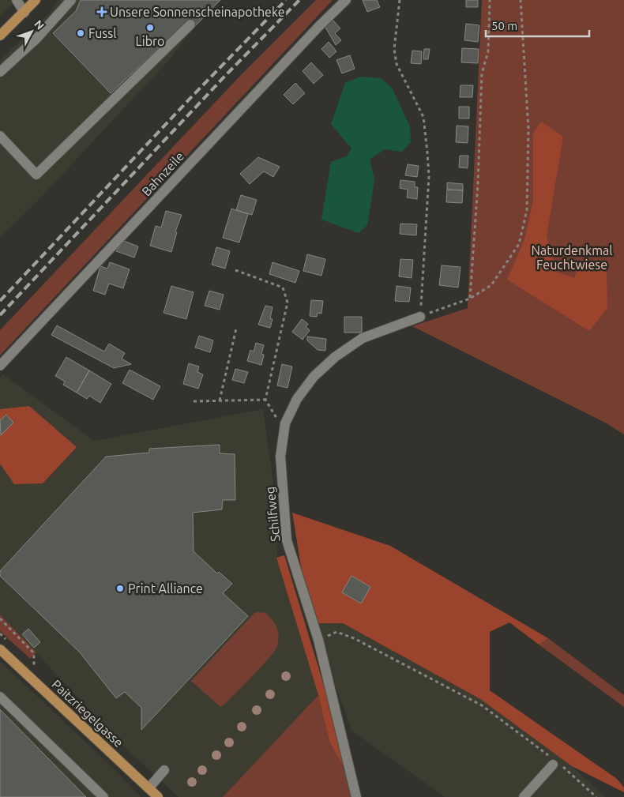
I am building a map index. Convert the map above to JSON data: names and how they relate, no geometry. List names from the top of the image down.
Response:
{
  "streets": {
    "main road": ["Paitzriegelgasse"],
    "street": ["Bahnzeile", "Schilfweg"]
  },
  "parks": ["Naturdenkmal Feuchtwiese"],
  "places": {
    "health": ["Unsere Sonnenscheinapotheke"],
    "other": ["Libro", "Fussl", "Print Alliance"]
  },
  "scale_bar": "50 m",
  "north": "top right"
}
